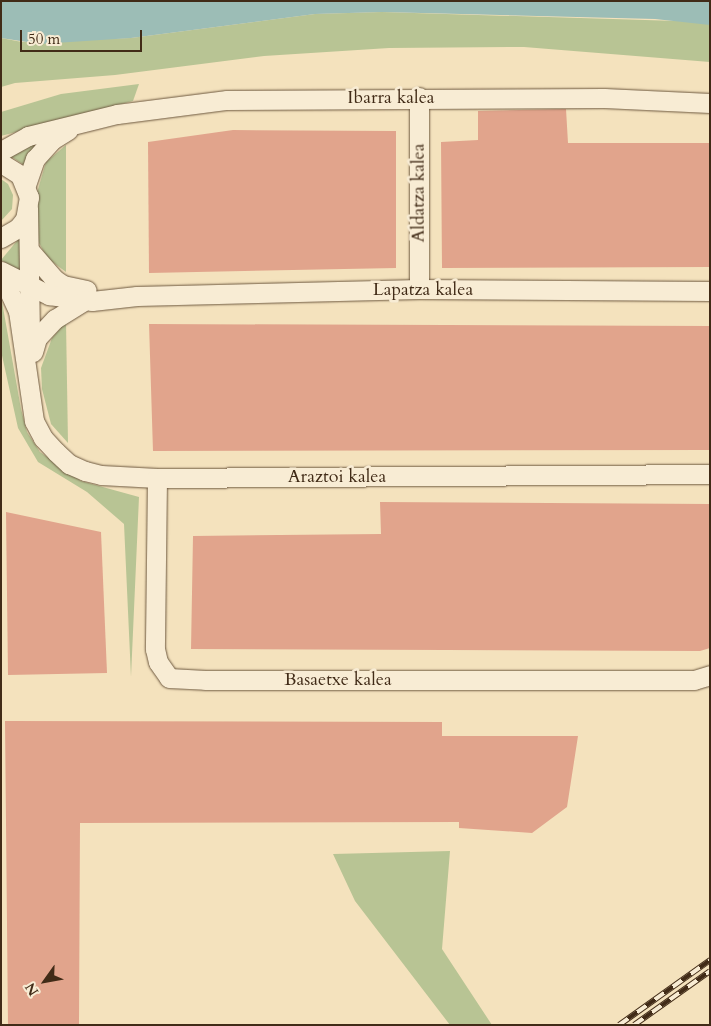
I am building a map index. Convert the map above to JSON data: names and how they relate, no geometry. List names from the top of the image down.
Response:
{
  "streets": {
    "street": [
      "Ibarra kalea",
      "Aldatza kalea",
      "Lapatza kalea",
      "Araztoi kalea",
      "Basaetxe kalea"
    ]
  },
  "crossings": [
    ["Ibarra kalea", "Aldatza kalea"],
    ["Aldatza kalea", "Lapatza kalea"],
    ["Araztoi kalea", "Basaetxe kalea"]
  ],
  "scale_bar": "50 m",
  "north": "bottom left"
}
